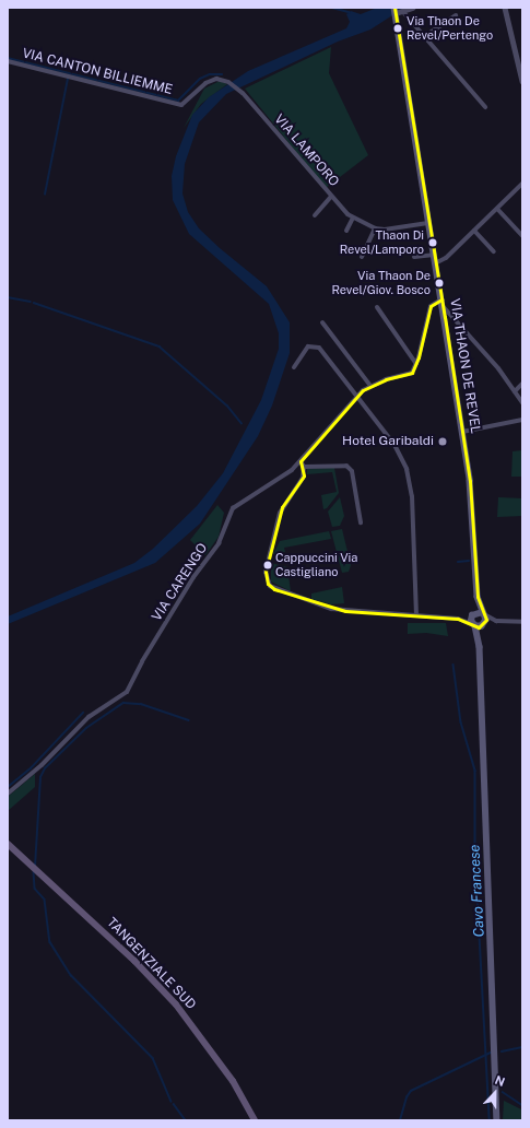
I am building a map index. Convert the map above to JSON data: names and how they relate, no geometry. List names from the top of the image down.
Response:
{
  "streets": {
    "main road": ["VIA THAON DE REVEL", "TANGENZIALE SUD"],
    "street": ["VIA CANTON BILLIEMME", "VIA LAMPORO", "VIA CARENGO"]
  },
  "crossings": [
    ["VIA CANTON BILLIEMME", "VIA LAMPORO"],
    ["VIA LAMPORO", "VIA THAON DE REVEL"]
  ],
  "water": ["Cavo Francese"],
  "places": [
    "Via Thaon De Revel/Pertengo",
    "Thaon Di Revel/Lamporo",
    "Via Thaon De Revel/Giov. Bosco",
    "Hotel Garibaldi",
    "Cappuccini Via Castigliano"
  ],
  "north": "top"
}
